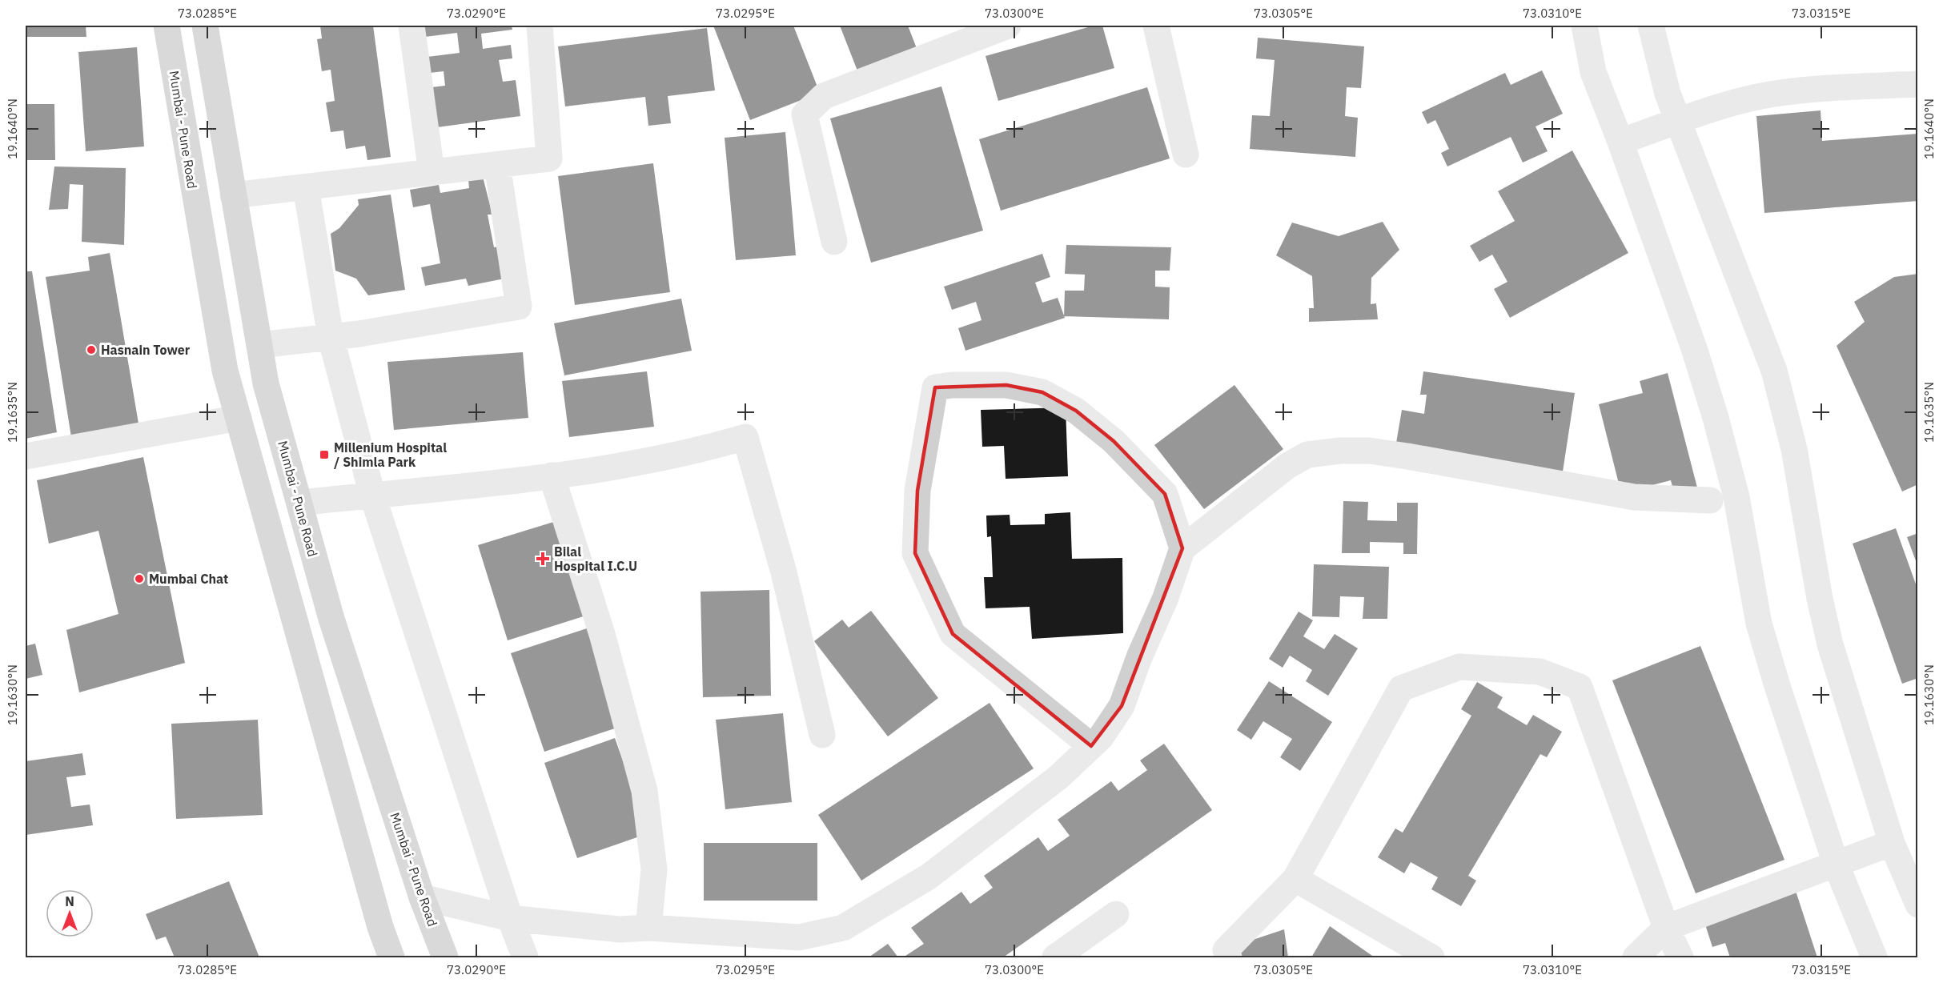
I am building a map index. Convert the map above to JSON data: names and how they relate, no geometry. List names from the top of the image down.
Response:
{
  "streets": {
    "main road": ["Mumbai - Pune Road"]
  },
  "places": {
    "other": ["Hasnain Tower", "Mumbai Chat"],
    "transit": ["Millenium Hospital / Shimla Park"],
    "health": ["Bilal Hospital I.C.U"]
  },
  "north": "top",
  "coordinates": [
    "73.0285°E",
    "73.0290°E",
    "73.0295°E",
    "73.0300°E",
    "73.0305°E",
    "73.0310°E",
    "73.0315°E",
    "19.1640°N",
    "19.1635°N",
    "19.1630°N"
  ]
}
